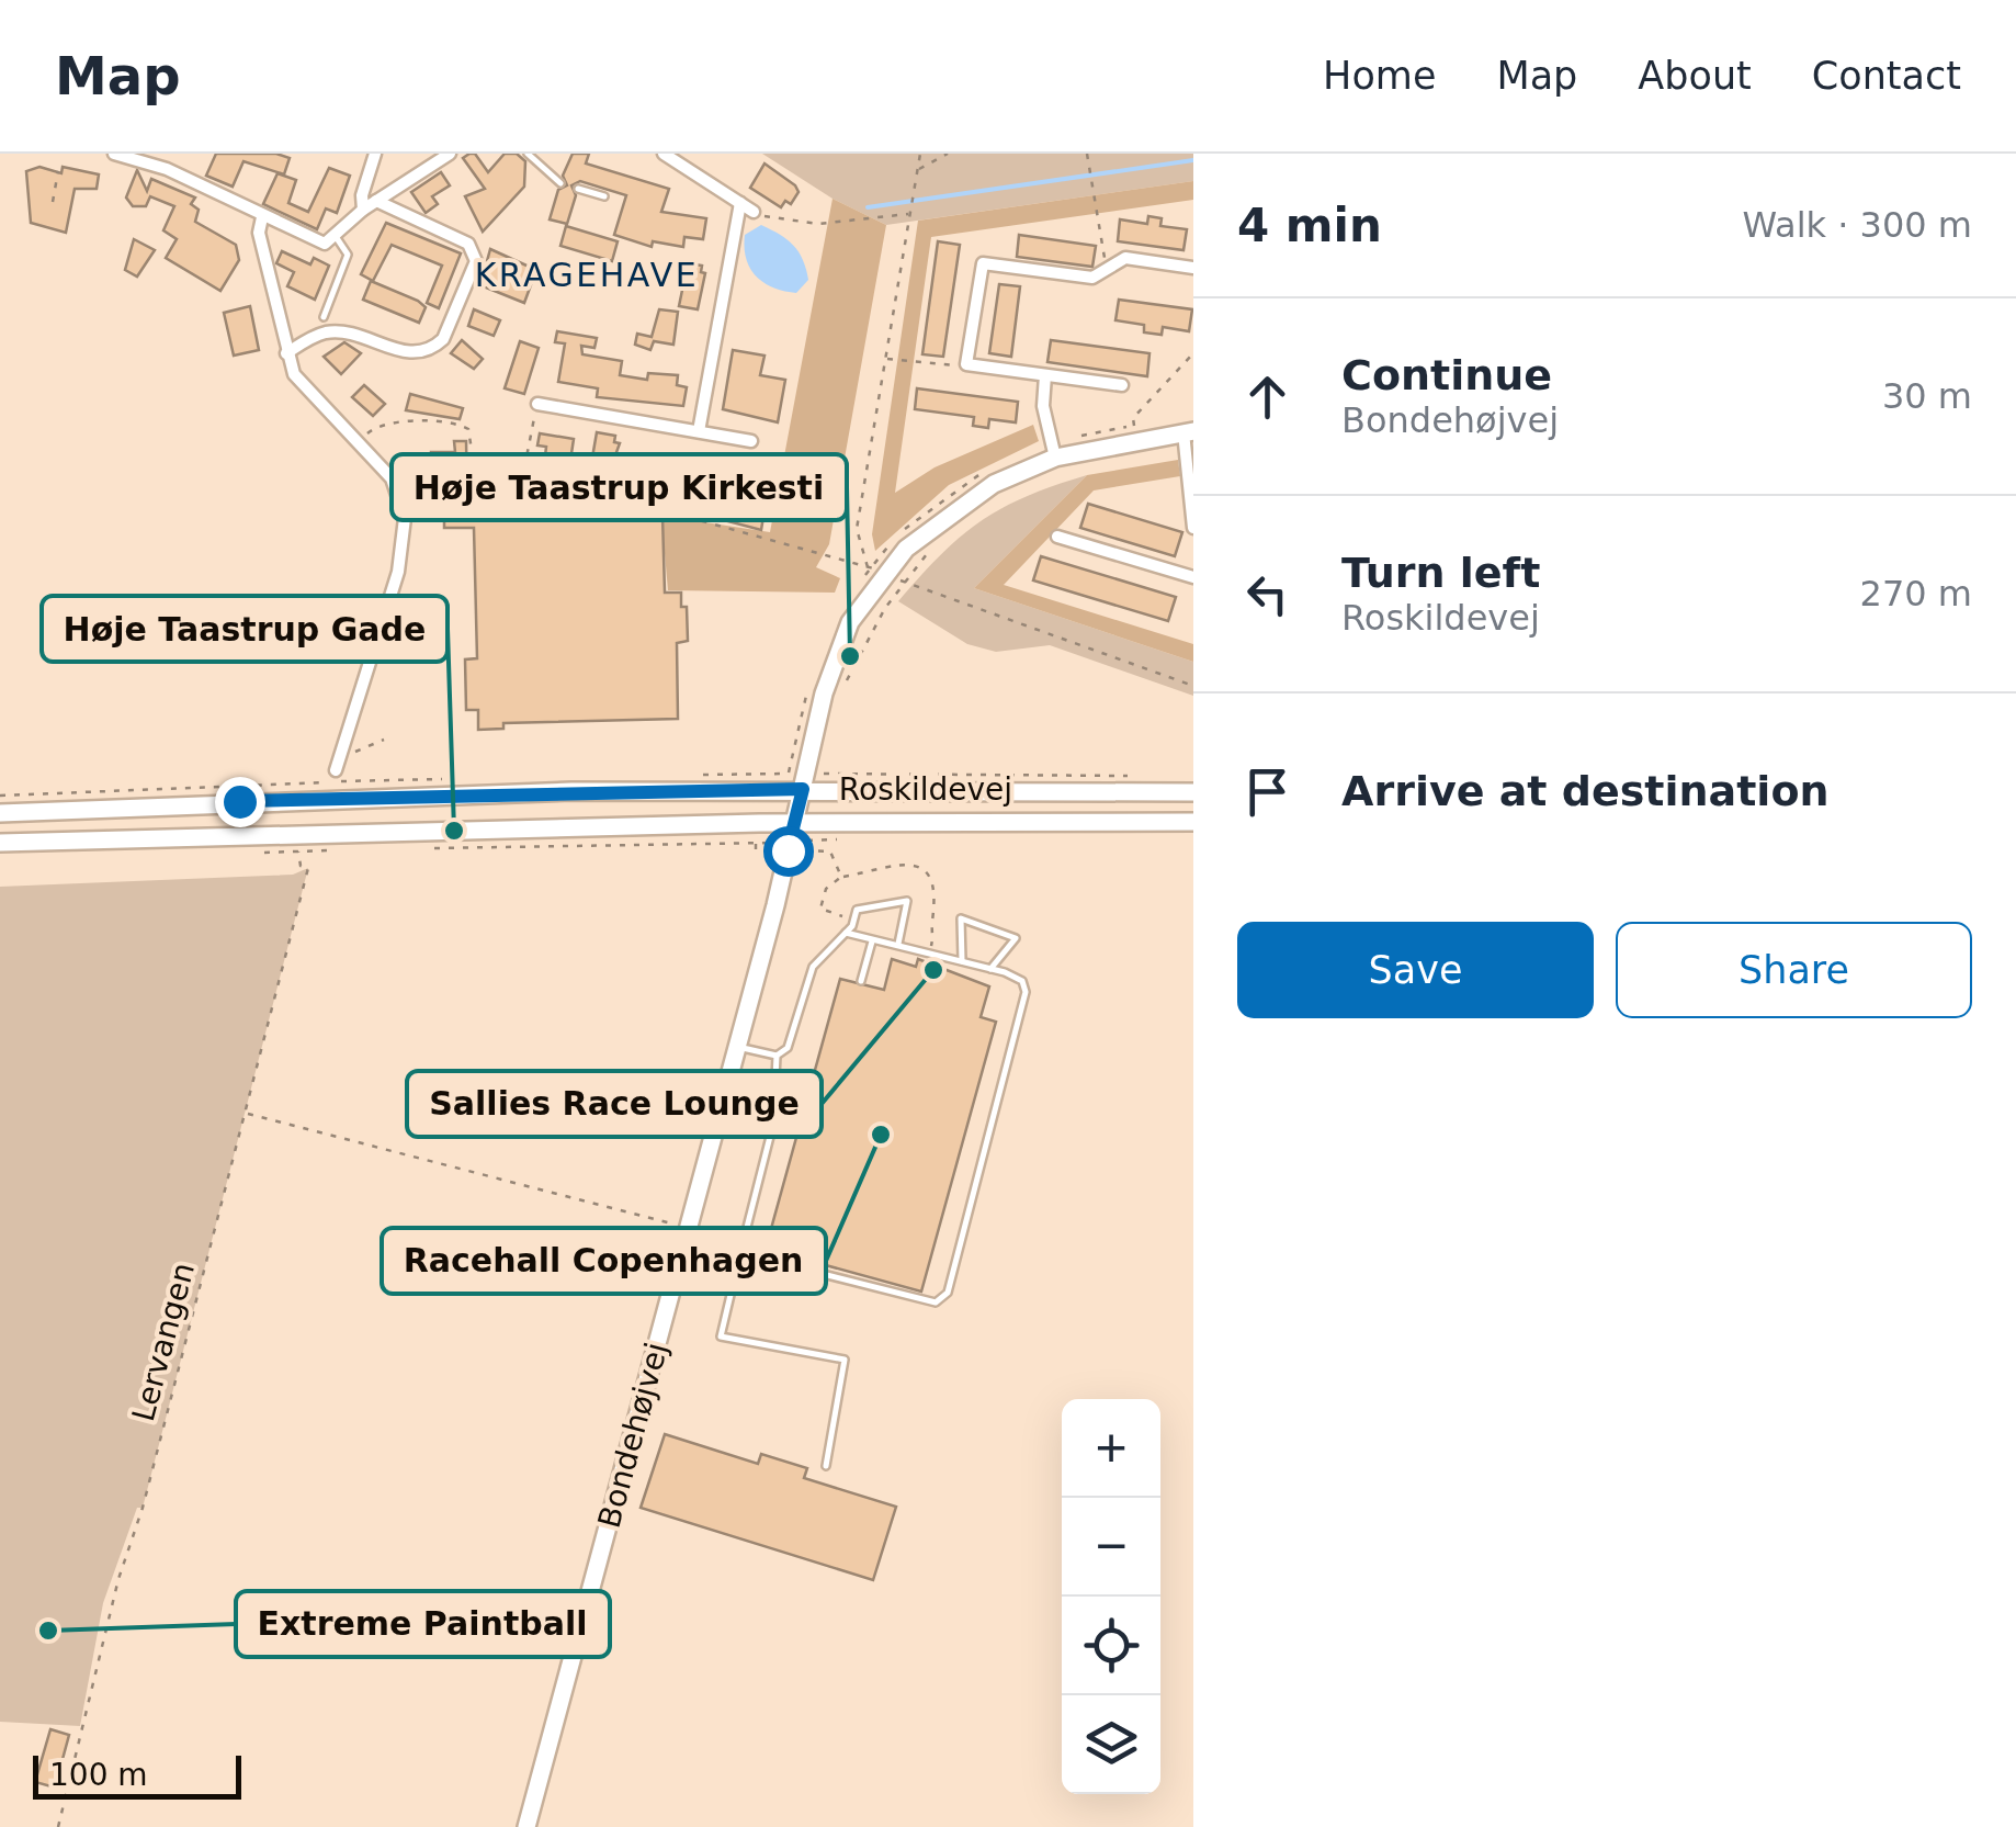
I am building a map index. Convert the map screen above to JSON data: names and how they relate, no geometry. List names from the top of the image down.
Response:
{
  "streets": {
    "main road": ["Roskildevej", "Bondehøjvej"],
    "path": ["Lervangen"]
  },
  "crossings": [
    ["Roskildevej", "Bondehøjvej"]
  ],
  "districts": ["KRAGEHAVE"],
  "places": [
    "Høje Taastrup Kirkesti",
    "Høje Taastrup Gade",
    "Sallies Race Lounge",
    "Racehall Copenhagen",
    "Extreme Paintball"
  ],
  "scale_bar": "100 m",
  "page": {
    "header": "Map",
    "nav": [
      "Home",
      "Map",
      "About",
      "Contact"
    ],
    "heading": ["4 min", "Walk · 300 m"],
    "list": [
      ["Continue", "Bondehøjvej", "30 m"],
      ["Turn left", "Roskildevej", "270 m"],
      "Arrive at destination"
    ],
    "buttons": ["Save", "Share"],
    "map_buttons": ["+", "−"],
    "scale": "100 m"
  }
}
